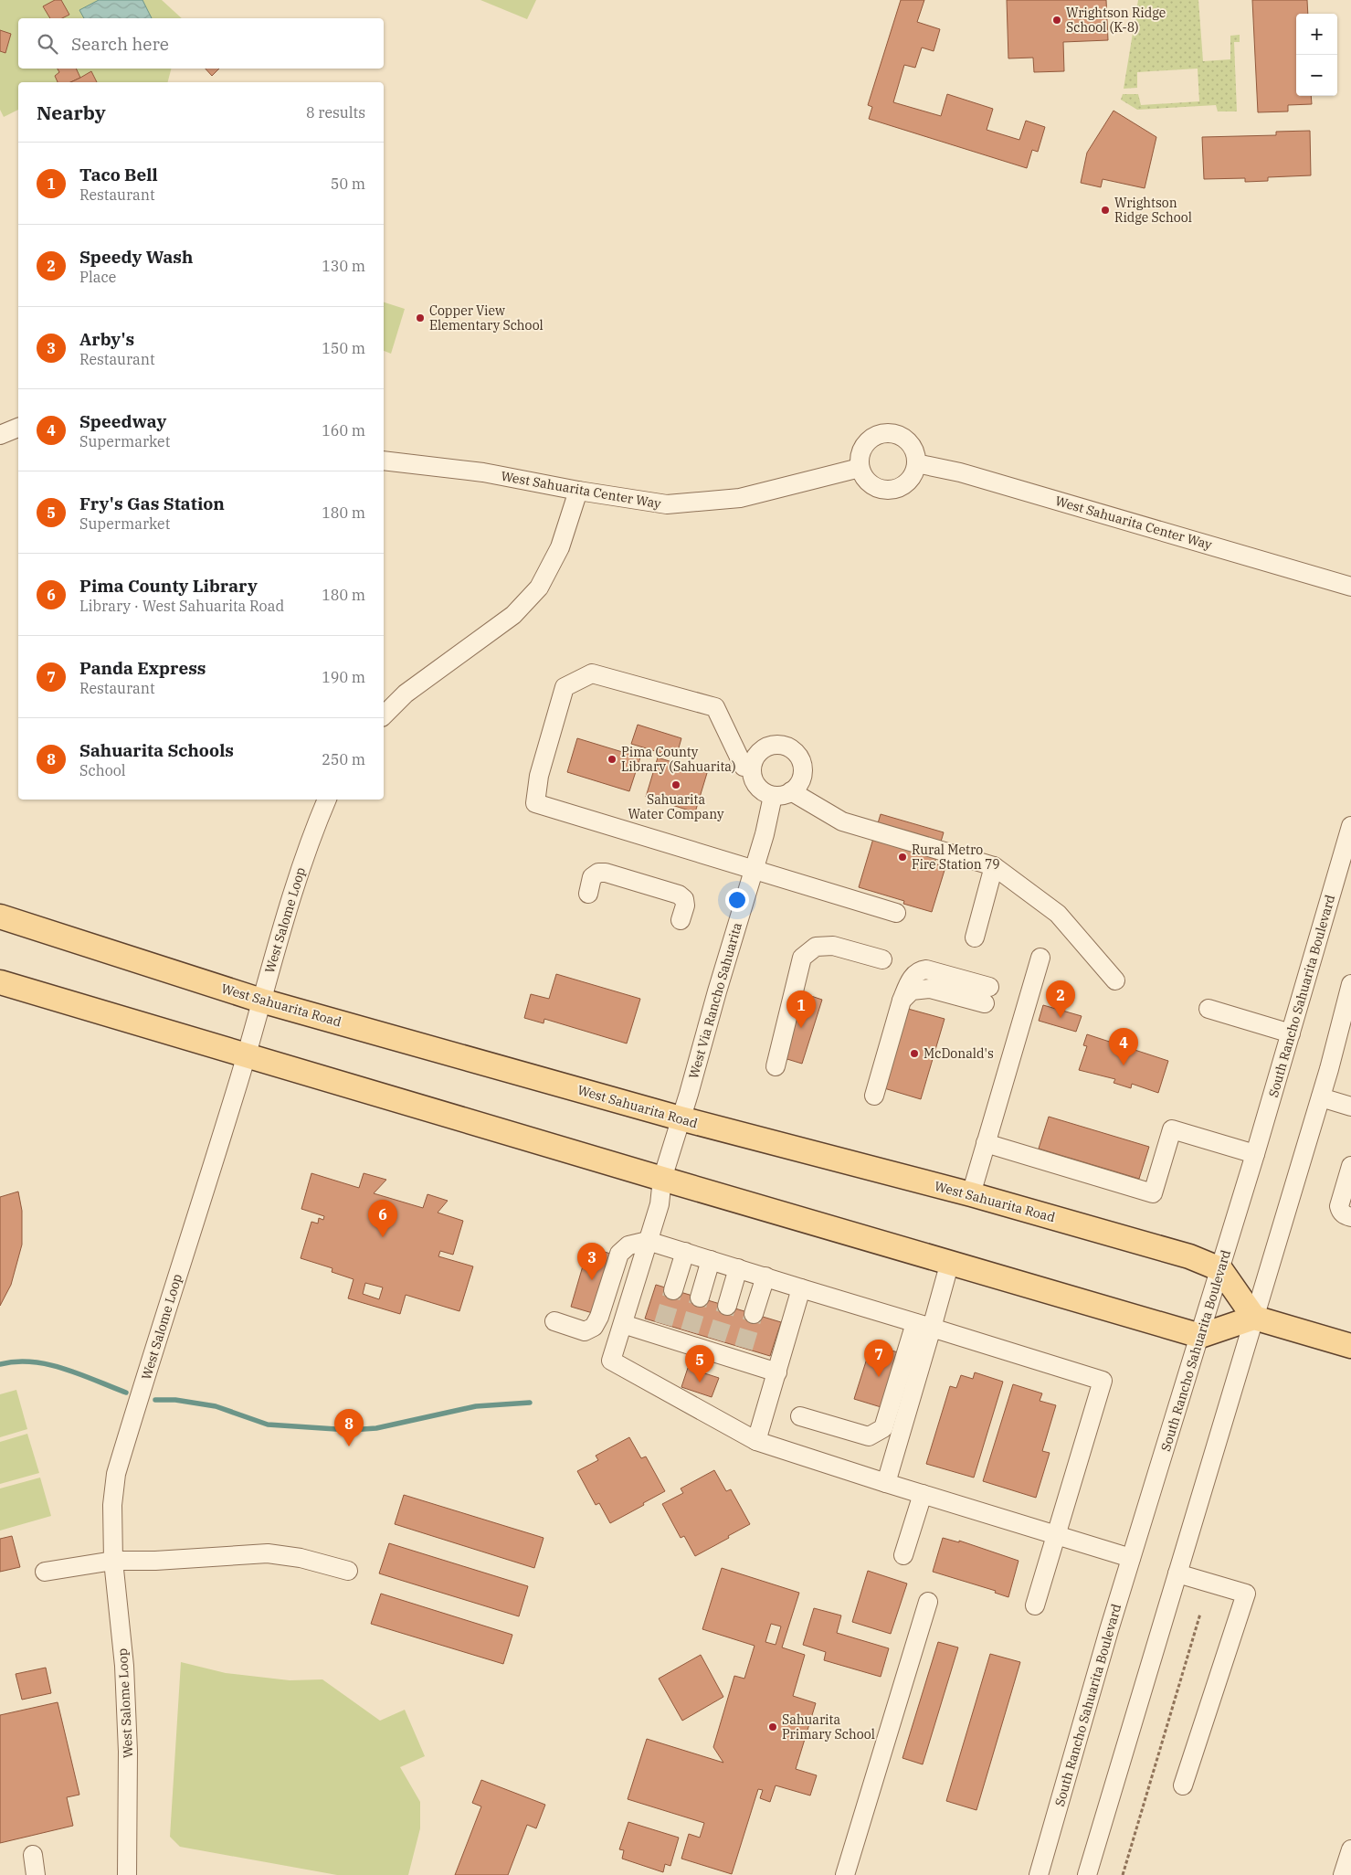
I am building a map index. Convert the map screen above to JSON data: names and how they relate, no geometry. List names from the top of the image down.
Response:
{
  "streets": {
    "main road": ["West Sahuarita Road"],
    "street": [
      "West Sahuarita Center Way",
      "West Salome Loop",
      "South Rancho Sahuarita Boulevard",
      "West Via Rancho Sahuarita"
    ]
  },
  "crossings": [
    ["West Salome Loop", "West Sahuarita Road"],
    ["South Rancho Sahuarita Boulevard", "West Sahuarita Road"],
    ["West Via Rancho Sahuarita", "West Sahuarita Road"]
  ],
  "places": [
    "Wrightson Ridge School (K-8)",
    "Wrightson Ridge School",
    "Copper View Elementary School",
    "Pima County Library (Sahuarita)",
    "Sahuarita Water Company",
    "Rural Metro Fire Station 79",
    "McDonald's",
    "Sahuarita Primary School"
  ],
  "page": {
    "map_buttons": ["+", "−"],
    "search": "Search here",
    "heading": ["Nearby", "8 results"],
    "list": [
      {
        "mark": "1",
        "name": "Taco Bell",
        "note": "Restaurant",
        "value": "50 m"
      },
      {
        "mark": "2",
        "name": "Speedy Wash",
        "note": "Place",
        "value": "130 m"
      },
      {
        "mark": "3",
        "name": "Arby's",
        "note": "Restaurant",
        "value": "150 m"
      },
      {
        "mark": "4",
        "name": "Speedway",
        "note": "Supermarket",
        "value": "160 m"
      },
      {
        "mark": "5",
        "name": "Fry's Gas Station",
        "note": "Supermarket",
        "value": "180 m"
      },
      {
        "mark": "6",
        "name": "Pima County Library",
        "note": "Library · West Sahuarita Road",
        "value": "180 m"
      },
      {
        "mark": "7",
        "name": "Panda Express",
        "note": "Restaurant",
        "value": "190 m"
      },
      {
        "mark": "8",
        "name": "Sahuarita Schools",
        "note": "School",
        "value": "250 m"
      }
    ],
    "pins": [
      "2",
      "1",
      "4",
      "6",
      "3",
      "7",
      "5",
      "8"
    ]
  }
}
